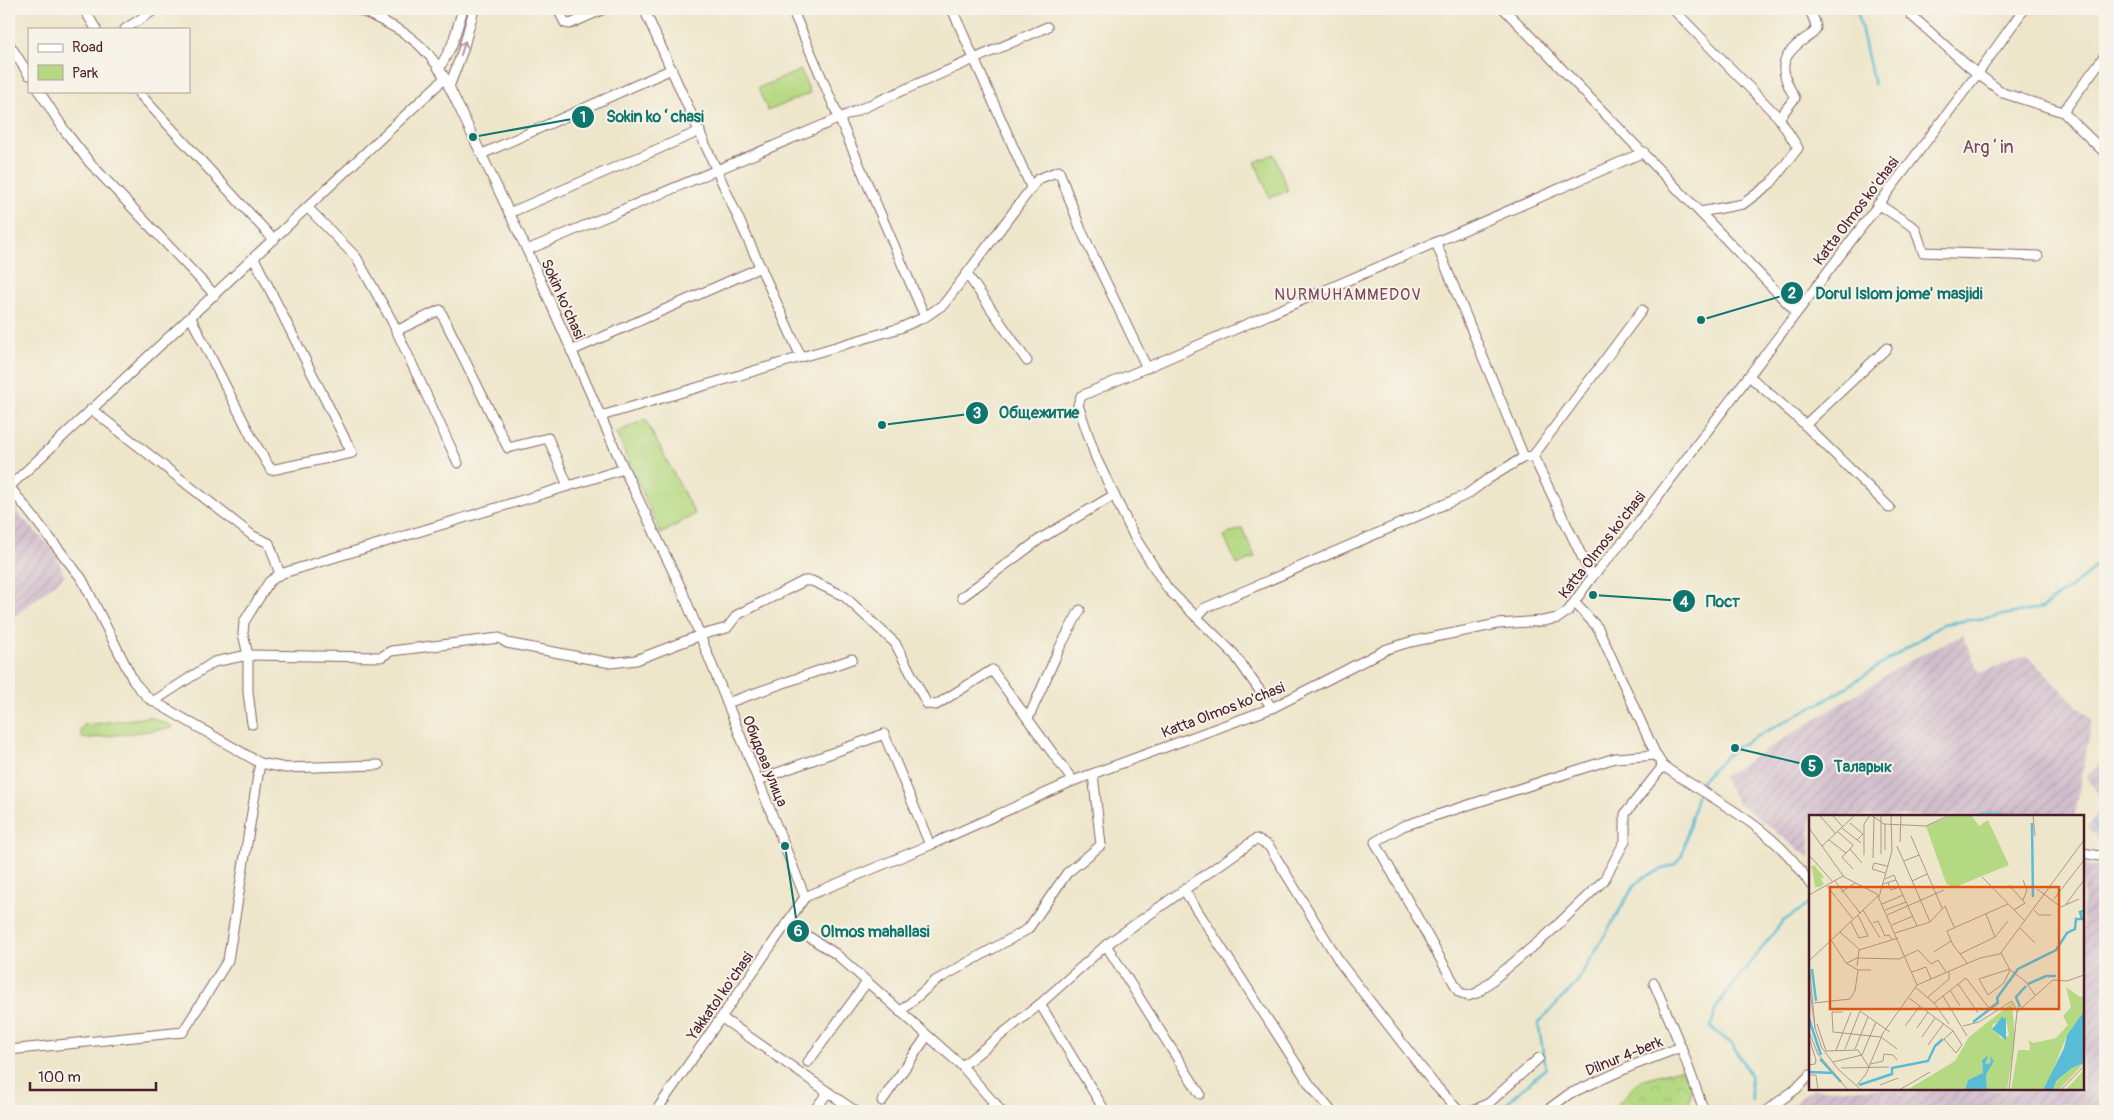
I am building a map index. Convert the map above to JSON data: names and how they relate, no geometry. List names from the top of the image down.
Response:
{
  "streets": {
    "street": [
      "Katta Olmos ko'chasi",
      "Sokin ko'chasi",
      "Обидова улица",
      "Yakkatol ko'chasi",
      "Dilnur 4-berk"
    ]
  },
  "crossings": [
    ["Katta Olmos ko'chasi", "Обидова улица"],
    ["Katta Olmos ko'chasi", "Yakkatol ko'chasi"],
    ["Sokin ko'chasi", "Обидова улица"],
    ["Обидова улица", "Yakkatol ko'chasi"]
  ],
  "districts": ["Argʻin", "NURMUHAMMEDOV"],
  "places": [
    "Sokin koʻchasi",
    "Dorul Islom jome' masjidi",
    "Общежитие",
    "Пост",
    "Таларык",
    "Olmos mahallasi"
  ],
  "legend": ["Road", "Park"],
  "scale_bar": "100 m"
}
